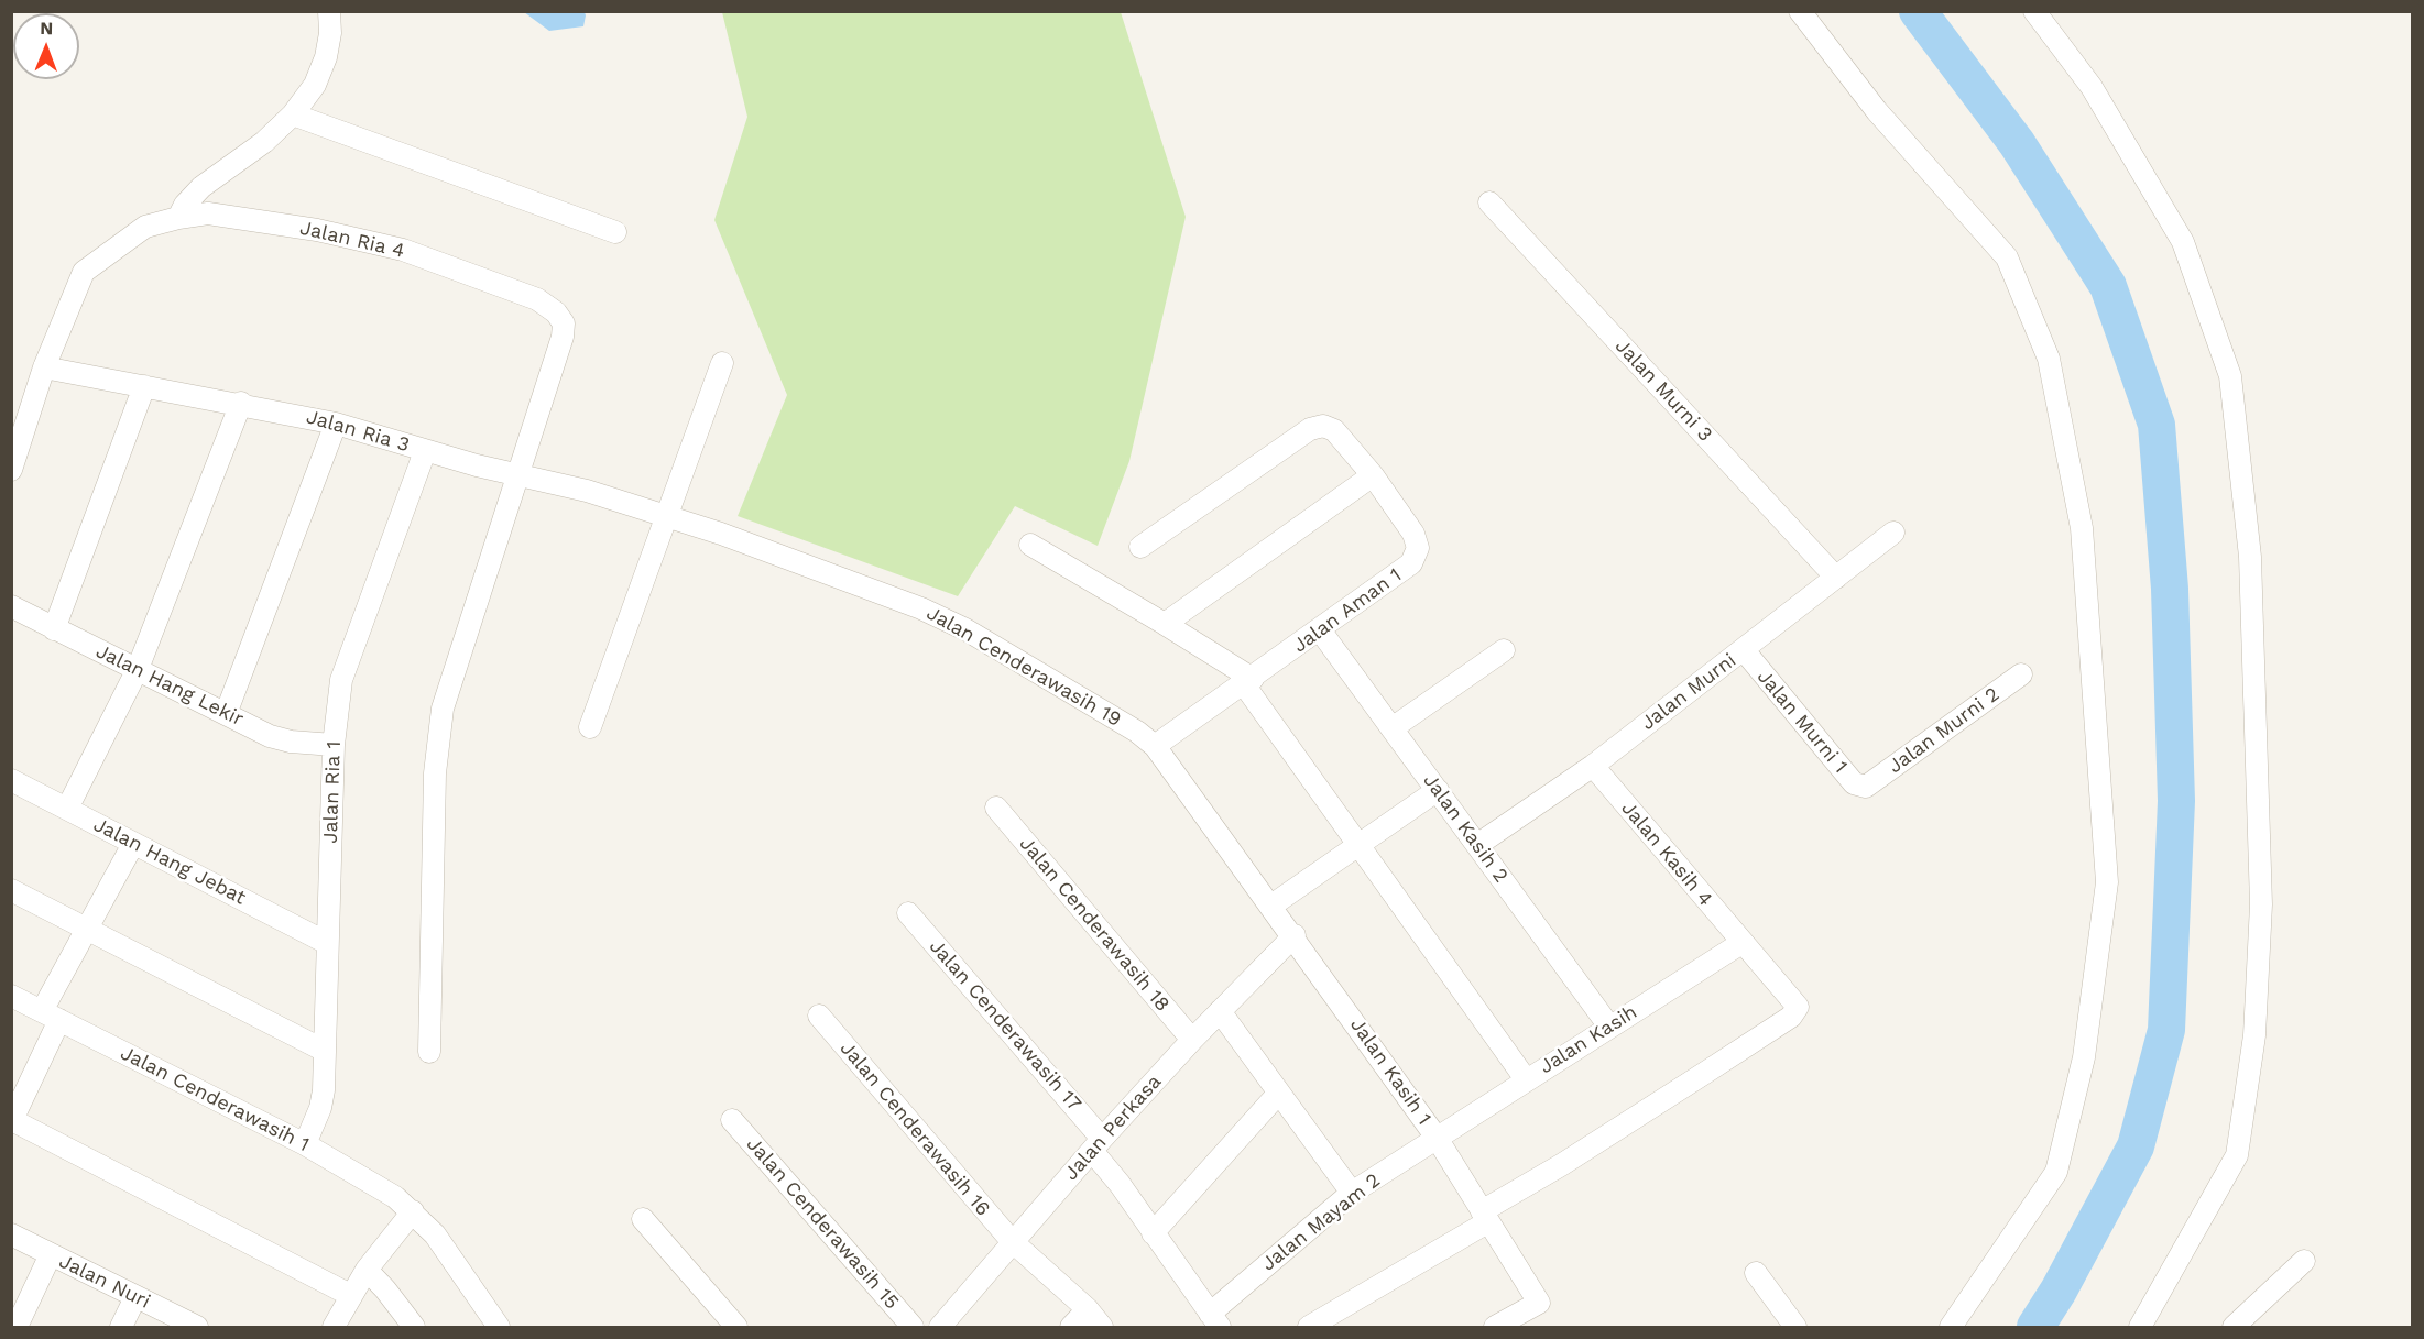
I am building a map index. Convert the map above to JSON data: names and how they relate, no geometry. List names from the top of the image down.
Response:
{
  "streets": {
    "street": [
      "Jalan Ria 4",
      "Jalan Murni 3",
      "Jalan Ria 3",
      "Jalan Aman 1",
      "Jalan Cenderawasih 19",
      "Jalan Hang Lekir",
      "Jalan Murni",
      "Jalan Murni 1",
      "Jalan Murni 2",
      "Jalan Ria 1",
      "Jalan Kasih 2",
      "Jalan Kasih 4",
      "Jalan Hang Jebat",
      "Jalan Cenderawasih 18",
      "Jalan Cenderawasih 17",
      "Jalan Kasih",
      "Jalan Kasih 1",
      "Jalan Cenderawasih 1",
      "Jalan Perkasa",
      "Jalan Cenderawasih 16",
      "Jalan Mayam 2",
      "Jalan Cenderawasih 15",
      "Jalan Nuri"
    ]
  },
  "crossings": [
    ["Jalan Ria 4", "Jalan Ria 3"],
    ["Jalan Murni 3", "Jalan Murni"],
    ["Jalan Ria 3", "Jalan Cenderawasih 19"],
    ["Jalan Ria 3", "Jalan Ria 1"],
    ["Jalan Aman 1", "Jalan Cenderawasih 19"],
    ["Jalan Aman 1", "Jalan Kasih 2"],
    ["Jalan Cenderawasih 19", "Jalan Kasih 1"],
    ["Jalan Cenderawasih 19", "Jalan Perkasa"],
    ["Jalan Hang Lekir", "Jalan Ria 1"],
    ["Jalan Murni", "Jalan Murni 1"],
    ["Jalan Murni", "Jalan Kasih 2"],
    ["Jalan Murni", "Jalan Kasih 4"],
    ["Jalan Murni 1", "Jalan Murni 2"],
    ["Jalan Ria 1", "Jalan Hang Jebat"],
    ["Jalan Ria 1", "Jalan Cenderawasih 1"],
    ["Jalan Kasih 2", "Jalan Kasih"],
    ["Jalan Kasih 4", "Jalan Kasih"],
    ["Jalan Kasih 4", "Jalan Kasih 1"],
    ["Jalan Cenderawasih 18", "Jalan Perkasa"],
    ["Jalan Cenderawasih 17", "Jalan Perkasa"],
    ["Jalan Cenderawasih 17", "Jalan Mayam 2"],
    ["Jalan Kasih", "Jalan Kasih 1"],
    ["Jalan Kasih", "Jalan Mayam 2"],
    ["Jalan Kasih 1", "Jalan Perkasa"],
    ["Jalan Kasih 1", "Jalan Mayam 2"],
    ["Jalan Perkasa", "Jalan Cenderawasih 16"]
  ],
  "north": "top"
}
